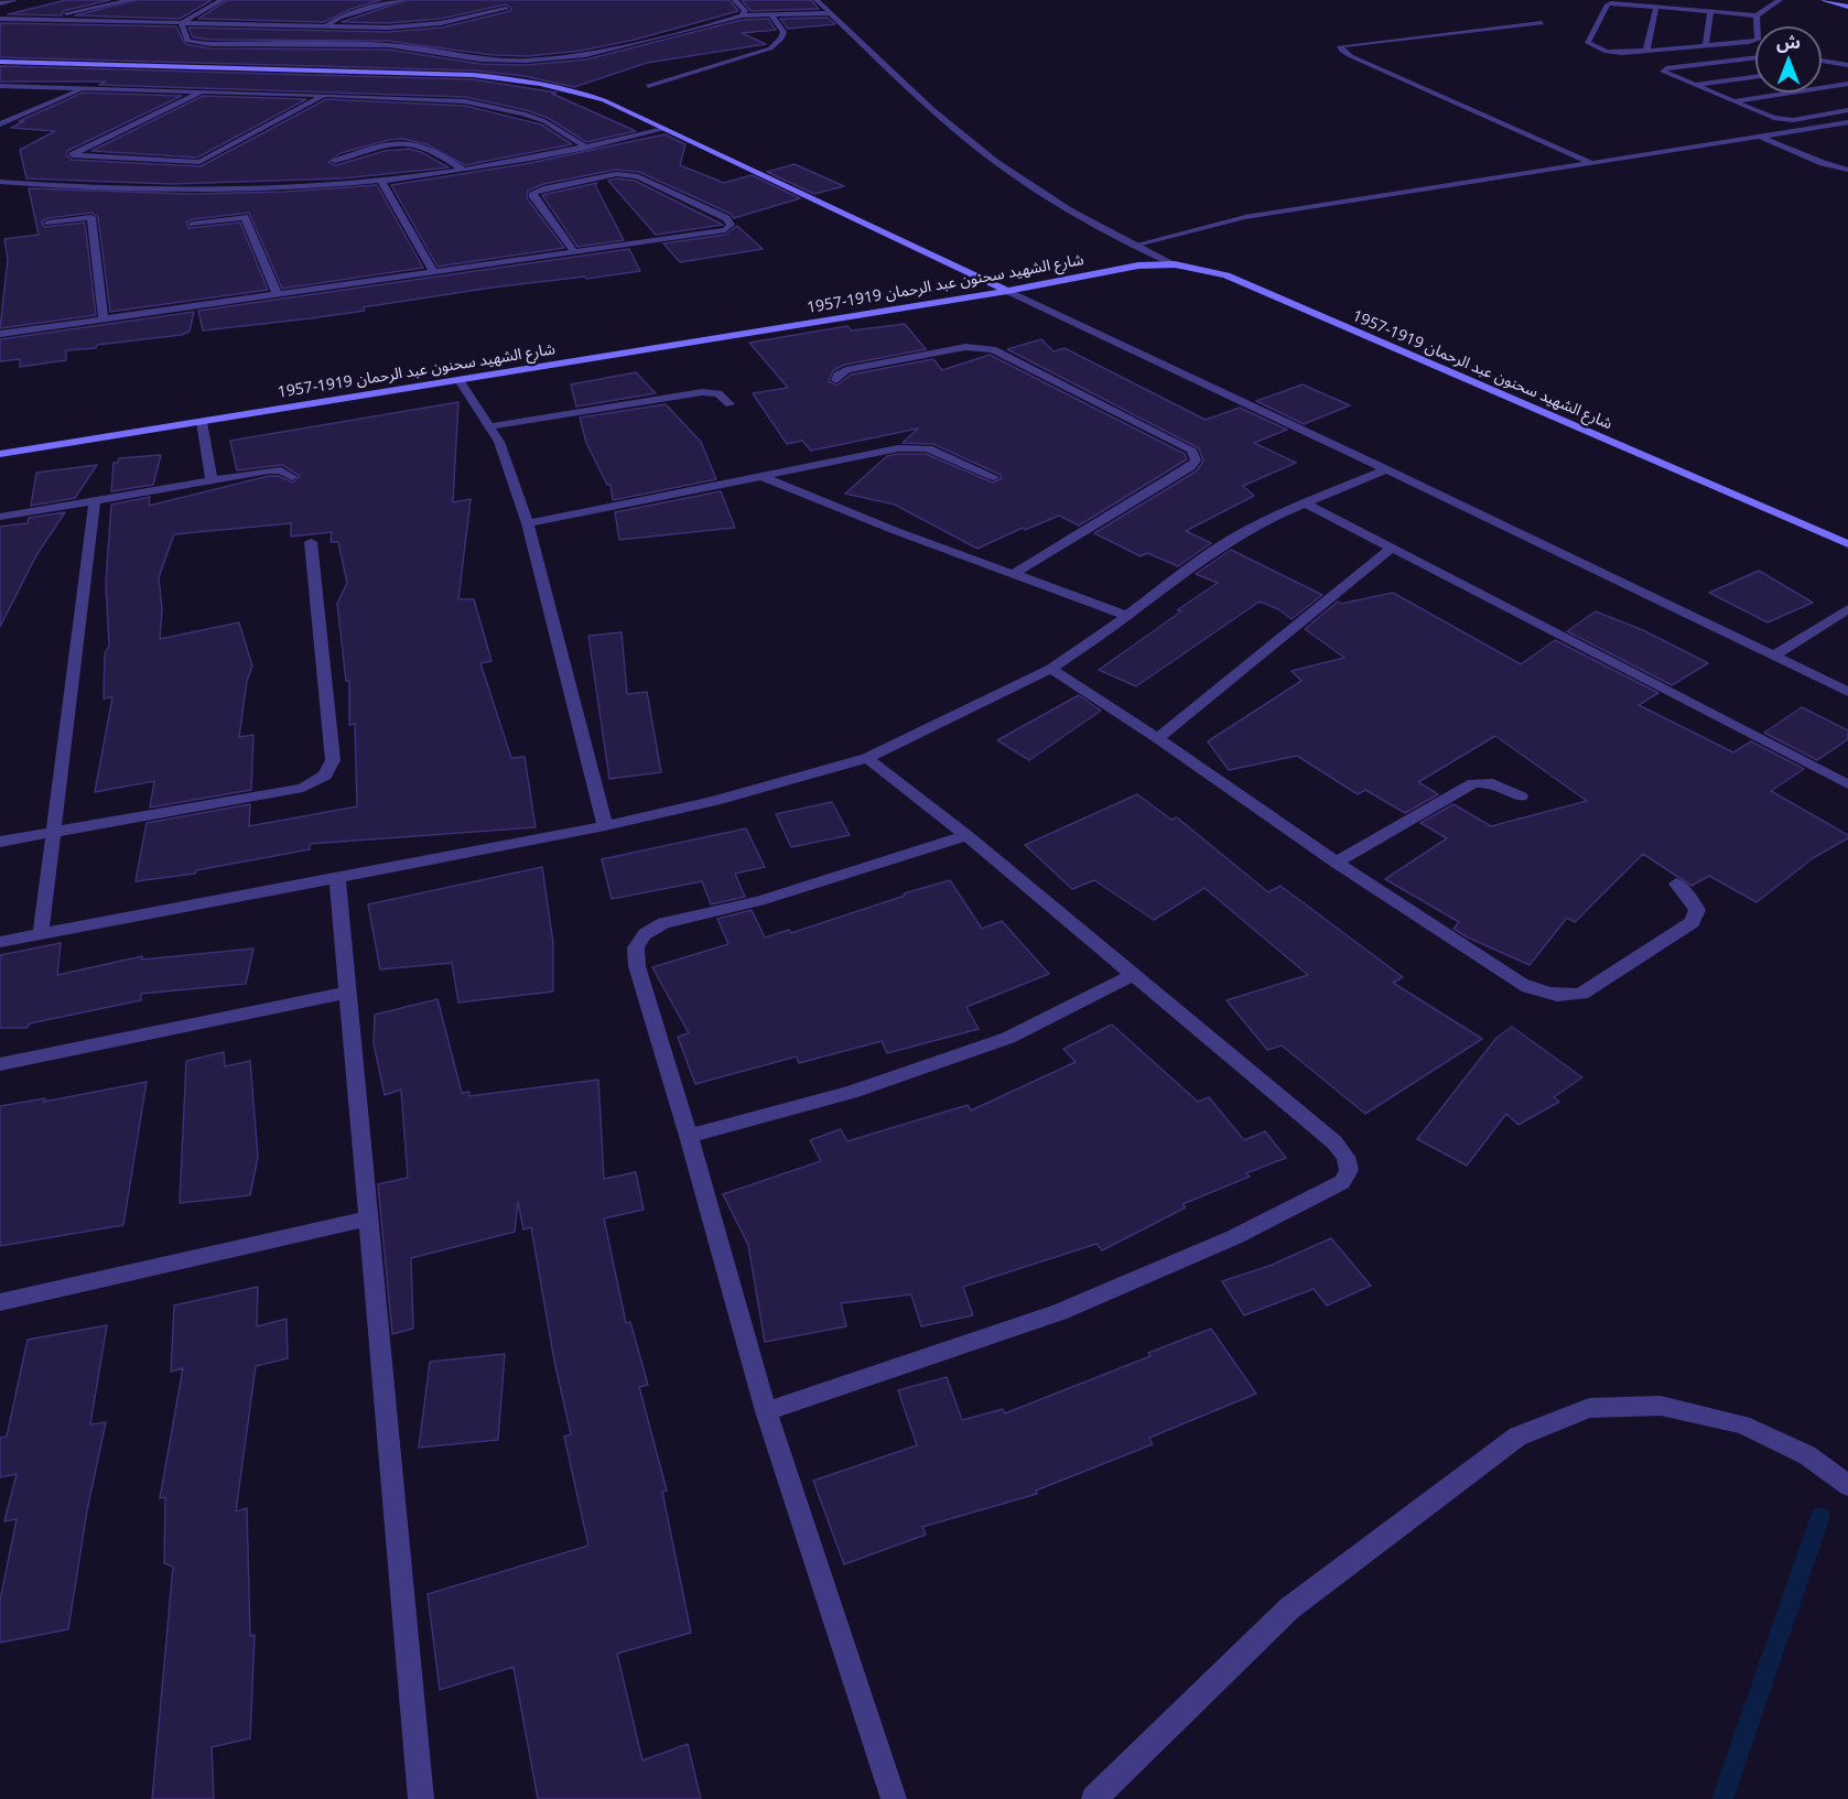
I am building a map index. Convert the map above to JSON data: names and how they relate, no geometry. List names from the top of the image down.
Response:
{
  "streets": {
    "street": ["شارع الشهيد سحنون عبد الرحمان 1919-1957"]
  },
  "north": "top"
}
